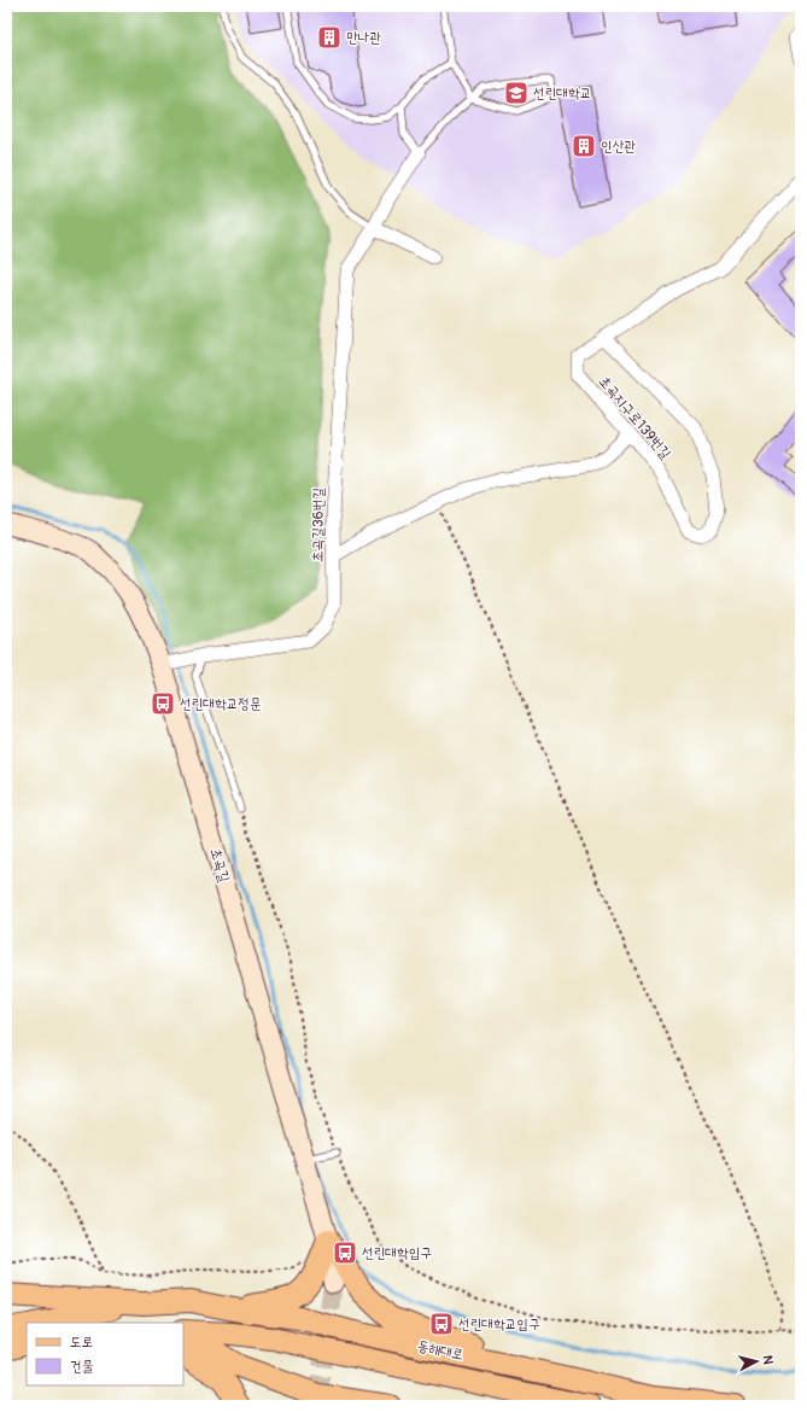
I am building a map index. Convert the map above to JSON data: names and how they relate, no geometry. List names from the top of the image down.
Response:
{
  "streets": {
    "main road": ["동해대로"],
    "street": ["초곡지구로139번길", "초곡길36번길", "초곡길"]
  },
  "crossings": [
    ["초곡길36번길", "초곡길"]
  ],
  "places": {
    "building": ["만나관", "인산관"],
    "school or university": ["선린대학교"],
    "bus stop": ["선린대학교정문", "선린대학입구", "선린대학교입구"]
  },
  "legend": ["도로", "건물"],
  "north": "right"
}
